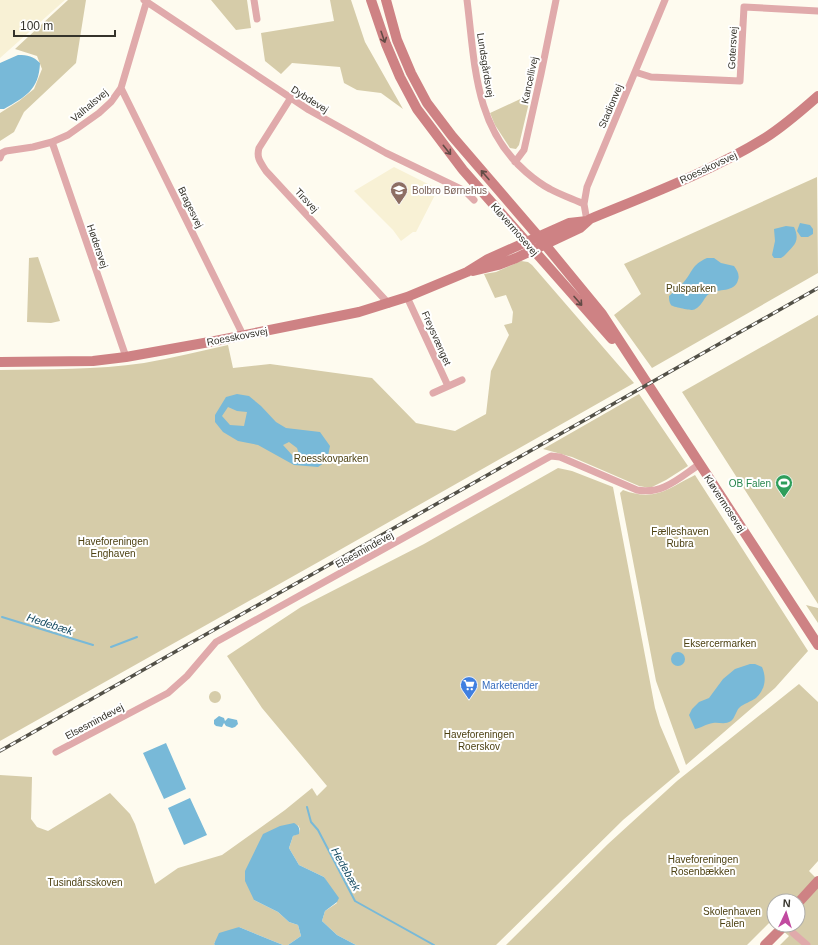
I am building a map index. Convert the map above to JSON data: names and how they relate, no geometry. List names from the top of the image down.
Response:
{
  "streets": {
    "main road": ["Roesskovsvej", "Kløvermosevej"],
    "street": [
      "Gotersvej",
      "Lundsgårdsvej",
      "Kancellivej",
      "Dybdevej",
      "Valhalsvej",
      "Stadionvej",
      "Tirsvej",
      "Bragesvej",
      "Hødersvej",
      "Freysvænget",
      "Elsesmindevej"
    ]
  },
  "crossings": [
    ["Gotersvej", "Stadionvej"],
    ["Lundsgårdsvej", "Kancellivej"],
    ["Lundsgårdsvej", "Stadionvej"],
    ["Dybdevej", "Valhalsvej"],
    ["Dybdevej", "Tirsvej"],
    ["Valhalsvej", "Bragesvej"],
    ["Valhalsvej", "Hødersvej"],
    ["Stadionvej", "Roesskovsvej"],
    ["Roesskovsvej", "Tirsvej"],
    ["Roesskovsvej", "Bragesvej"],
    ["Roesskovsvej", "Kløvermosevej"],
    ["Roesskovsvej", "Hødersvej"],
    ["Roesskovsvej", "Freysvænget"],
    ["Kløvermosevej", "Elsesmindevej"]
  ],
  "water": ["Hedebæk"],
  "parks": [
    "Pulsparken",
    "Roesskovparken",
    "Fælleshaven Rubra",
    "Haveforeningen Enghaven",
    "Eksercermarken",
    "Haveforeningen Roerskov",
    "Haveforeningen Rosenbækken",
    "Tusindårsskoven",
    "Skolenhaven Falen"
  ],
  "places": {
    "school or university": ["Bolbro Børnehus"],
    "sports": ["OB Falen"],
    "supermarket": ["Marketender"]
  },
  "scale_bar": "100 m",
  "north": "top"
}
